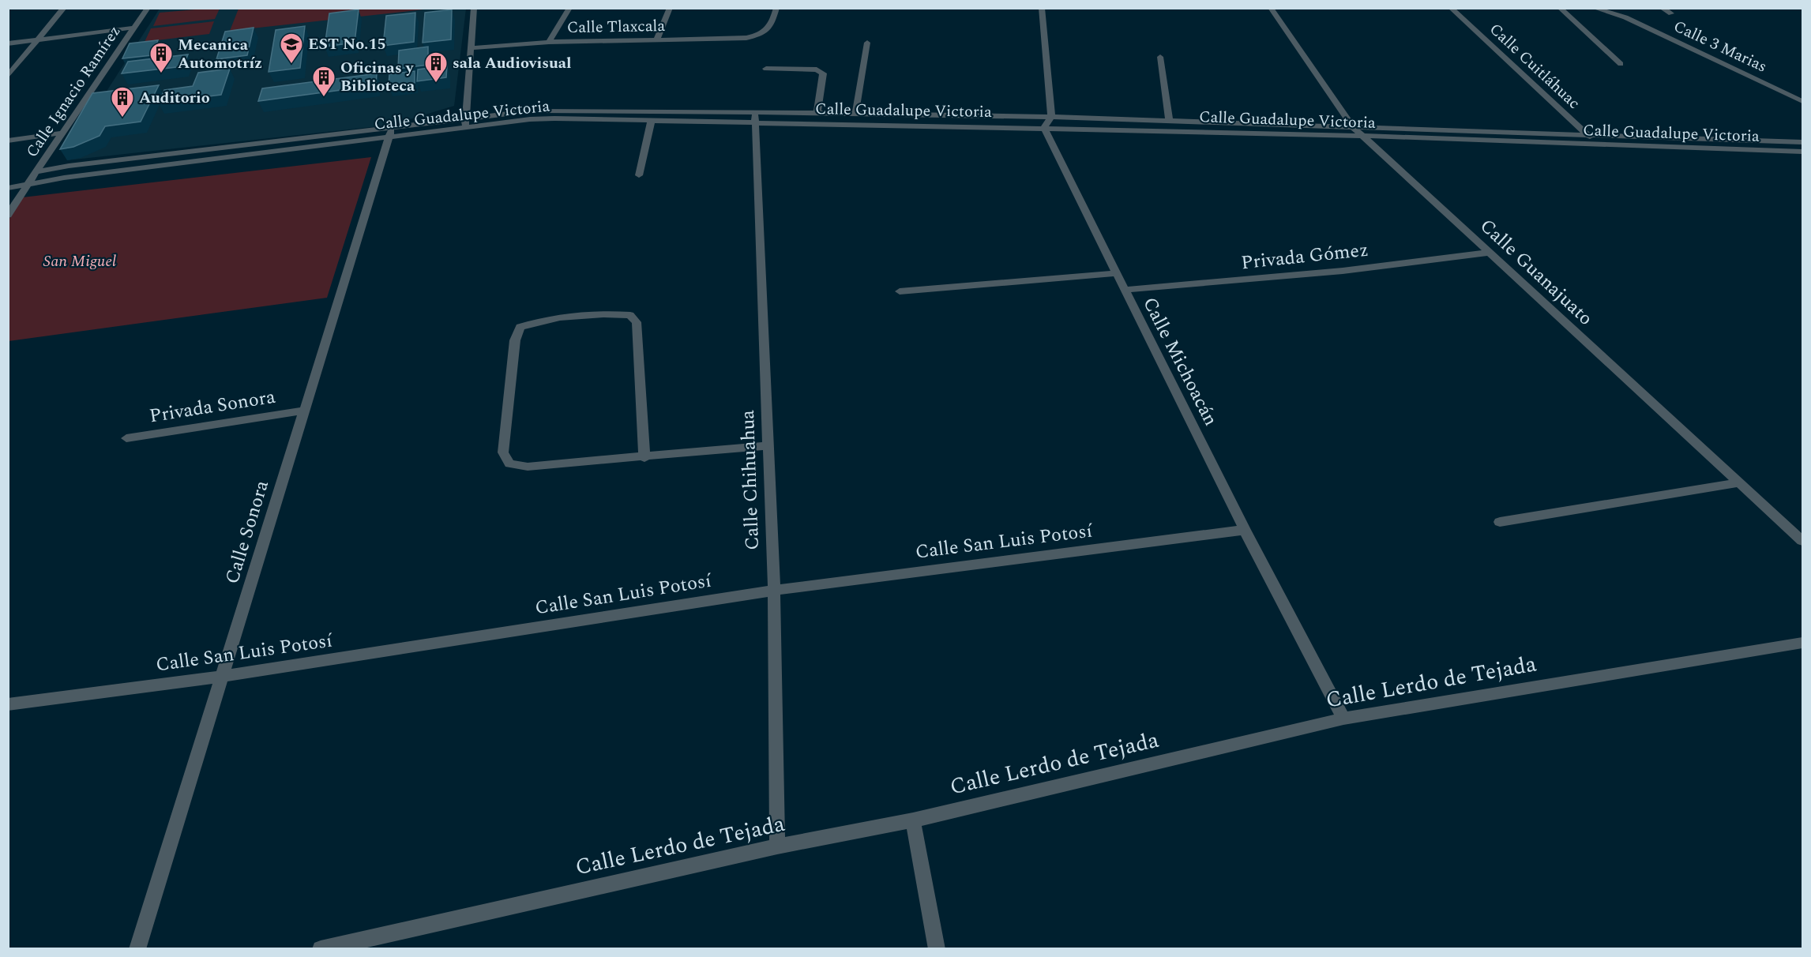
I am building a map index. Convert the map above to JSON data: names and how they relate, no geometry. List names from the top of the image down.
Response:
{
  "streets": {
    "street": [
      "Calle Tlaxcala",
      "Calle 3 Marias",
      "Calle Cuitláhuac",
      "Calle Ignacio Ramírez",
      "Calle Guadalupe Victoria",
      "Privada Gómez",
      "Calle Guanajuato",
      "Calle Michoacán",
      "Privada Sonora",
      "Calle Chihuahua",
      "Calle Sonora",
      "Calle San Luis Potosí",
      "Calle Lerdo de Tejada"
    ]
  },
  "crossings": [
    ["Calle Cuitláhuac", "Calle Guadalupe Victoria"],
    ["Calle Ignacio Ramírez", "Calle Guadalupe Victoria"],
    ["Calle Guadalupe Victoria", "Calle Guanajuato"],
    ["Calle Guadalupe Victoria", "Calle Michoacán"],
    ["Calle Guadalupe Victoria", "Calle Chihuahua"],
    ["Calle Guadalupe Victoria", "Calle Sonora"],
    ["Privada Gómez", "Calle Guanajuato"],
    ["Privada Gómez", "Calle Michoacán"],
    ["Calle Michoacán", "Calle San Luis Potosí"],
    ["Calle Michoacán", "Calle Lerdo de Tejada"],
    ["Privada Sonora", "Calle Sonora"],
    ["Calle Chihuahua", "Calle San Luis Potosí"],
    ["Calle Chihuahua", "Calle Lerdo de Tejada"],
    ["Calle Sonora", "Calle San Luis Potosí"]
  ],
  "parks": ["San Miguel"],
  "places": {
    "school or university": ["EST No.15"],
    "building": [
      "Mecanica Automotríz",
      "sala Audiovisual",
      "Oficinas y Biblioteca",
      "Auditorio"
    ]
  }
}
